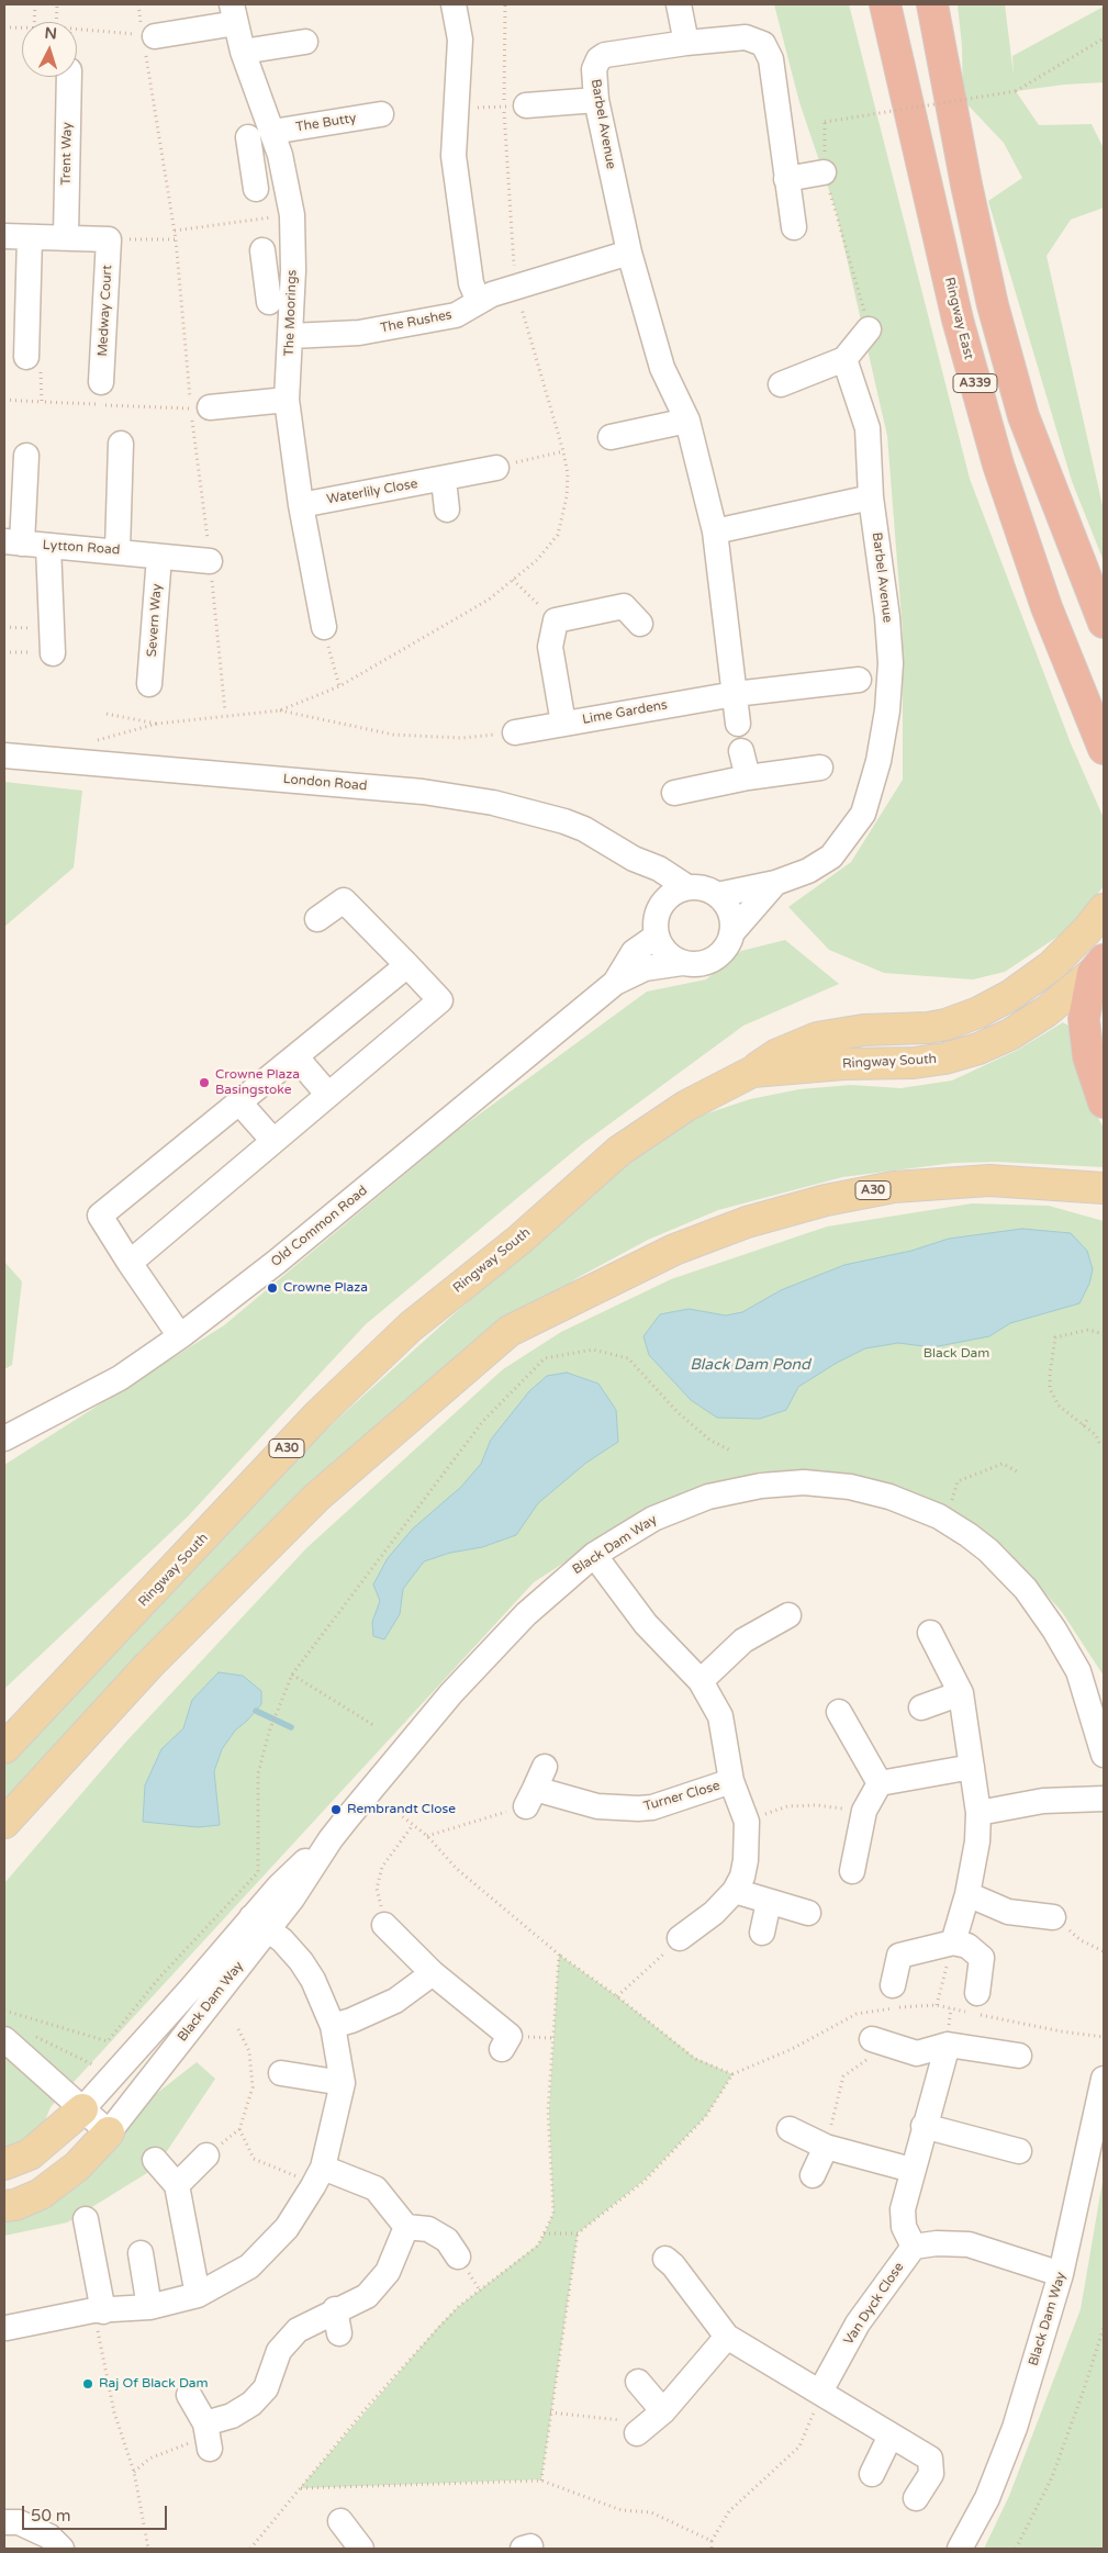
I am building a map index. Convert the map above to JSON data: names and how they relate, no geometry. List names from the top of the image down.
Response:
{
  "streets": {
    "highway": ["Ringway East", "A339"],
    "main road": ["Ringway South", "A30"],
    "street": [
      "The Butty",
      "Barbel Avenue",
      "Trent Way",
      "Medway Court",
      "The Moorings",
      "The Rushes",
      "Waterlily Close",
      "Lytton Road",
      "Severn Way",
      "Lime Gardens",
      "London Road",
      "Old Common Road",
      "Black Dam Way",
      "Turner Close",
      "Van Dyck Close"
    ]
  },
  "crossings": [
    ["The Butty", "The Moorings"],
    ["Barbel Avenue", "The Rushes"],
    ["Barbel Avenue", "London Road"],
    ["Barbel Avenue", "Old Common Road"],
    ["The Moorings", "The Rushes"],
    ["The Moorings", "Waterlily Close"],
    ["Lytton Road", "Severn Way"],
    ["London Road", "Old Common Road"],
    ["Black Dam Way", "Turner Close"]
  ],
  "water": ["Black Dam Pond"],
  "parks": ["Black Dam"],
  "places": [
    "Crowne Plaza Basingstoke",
    "Crowne Plaza",
    "Rembrandt Close",
    "Raj Of Black Dam"
  ],
  "scale_bar": "50 m",
  "north": "top"
}
